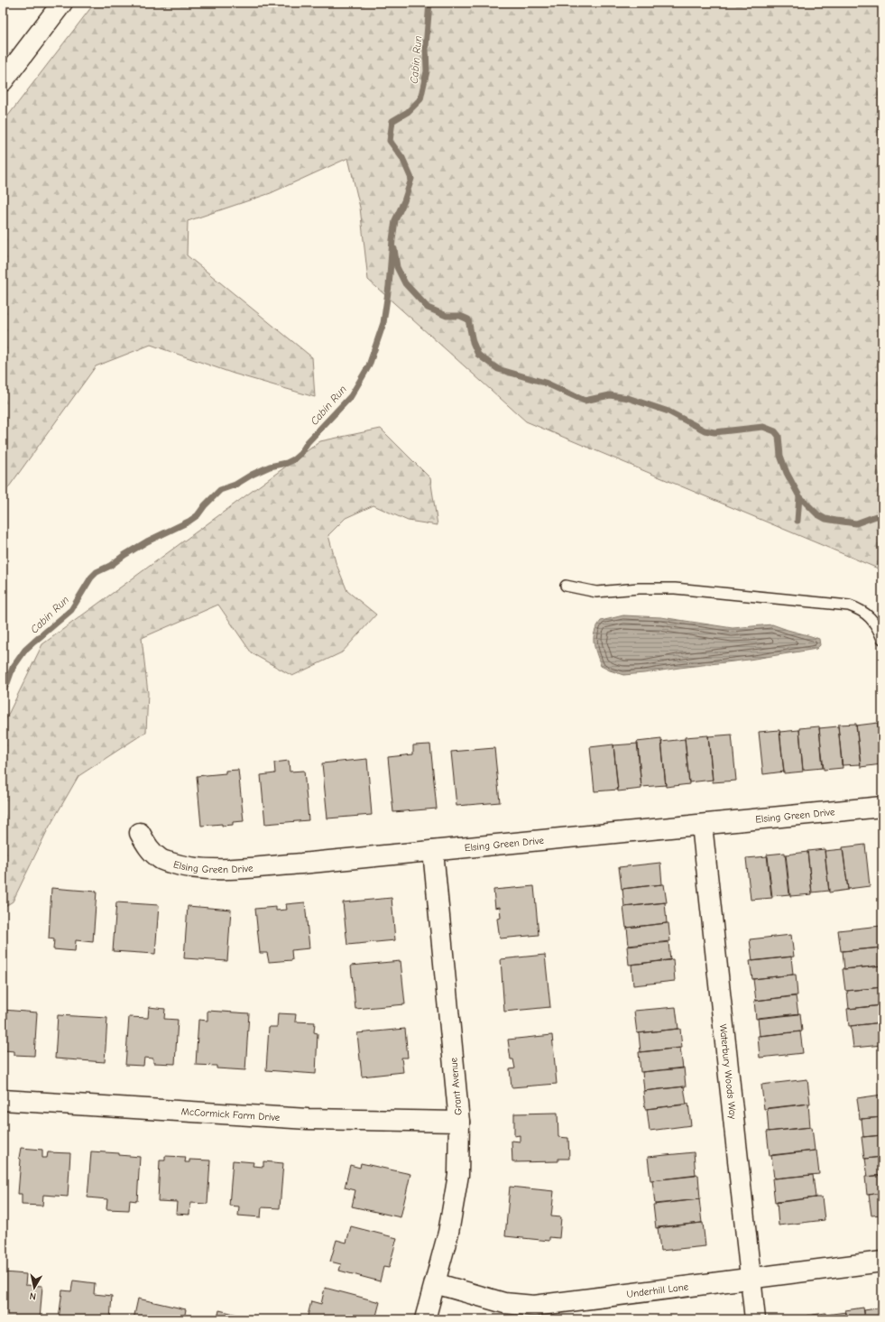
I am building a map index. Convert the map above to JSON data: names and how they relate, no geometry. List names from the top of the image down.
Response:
{
  "streets": {
    "main road": [
      "Elsing Green Drive",
      "Waterbury Woods Way",
      "Grant Avenue",
      "McCormick Farm Drive",
      "Underhill Lane"
    ]
  },
  "crossings": [
    ["Elsing Green Drive", "Waterbury Woods Way"],
    ["Elsing Green Drive", "Grant Avenue"],
    ["Waterbury Woods Way", "Underhill Lane"],
    ["Grant Avenue", "McCormick Farm Drive"],
    ["Grant Avenue", "Underhill Lane"]
  ],
  "water": ["Cabin Run"],
  "north": "bottom"
}
